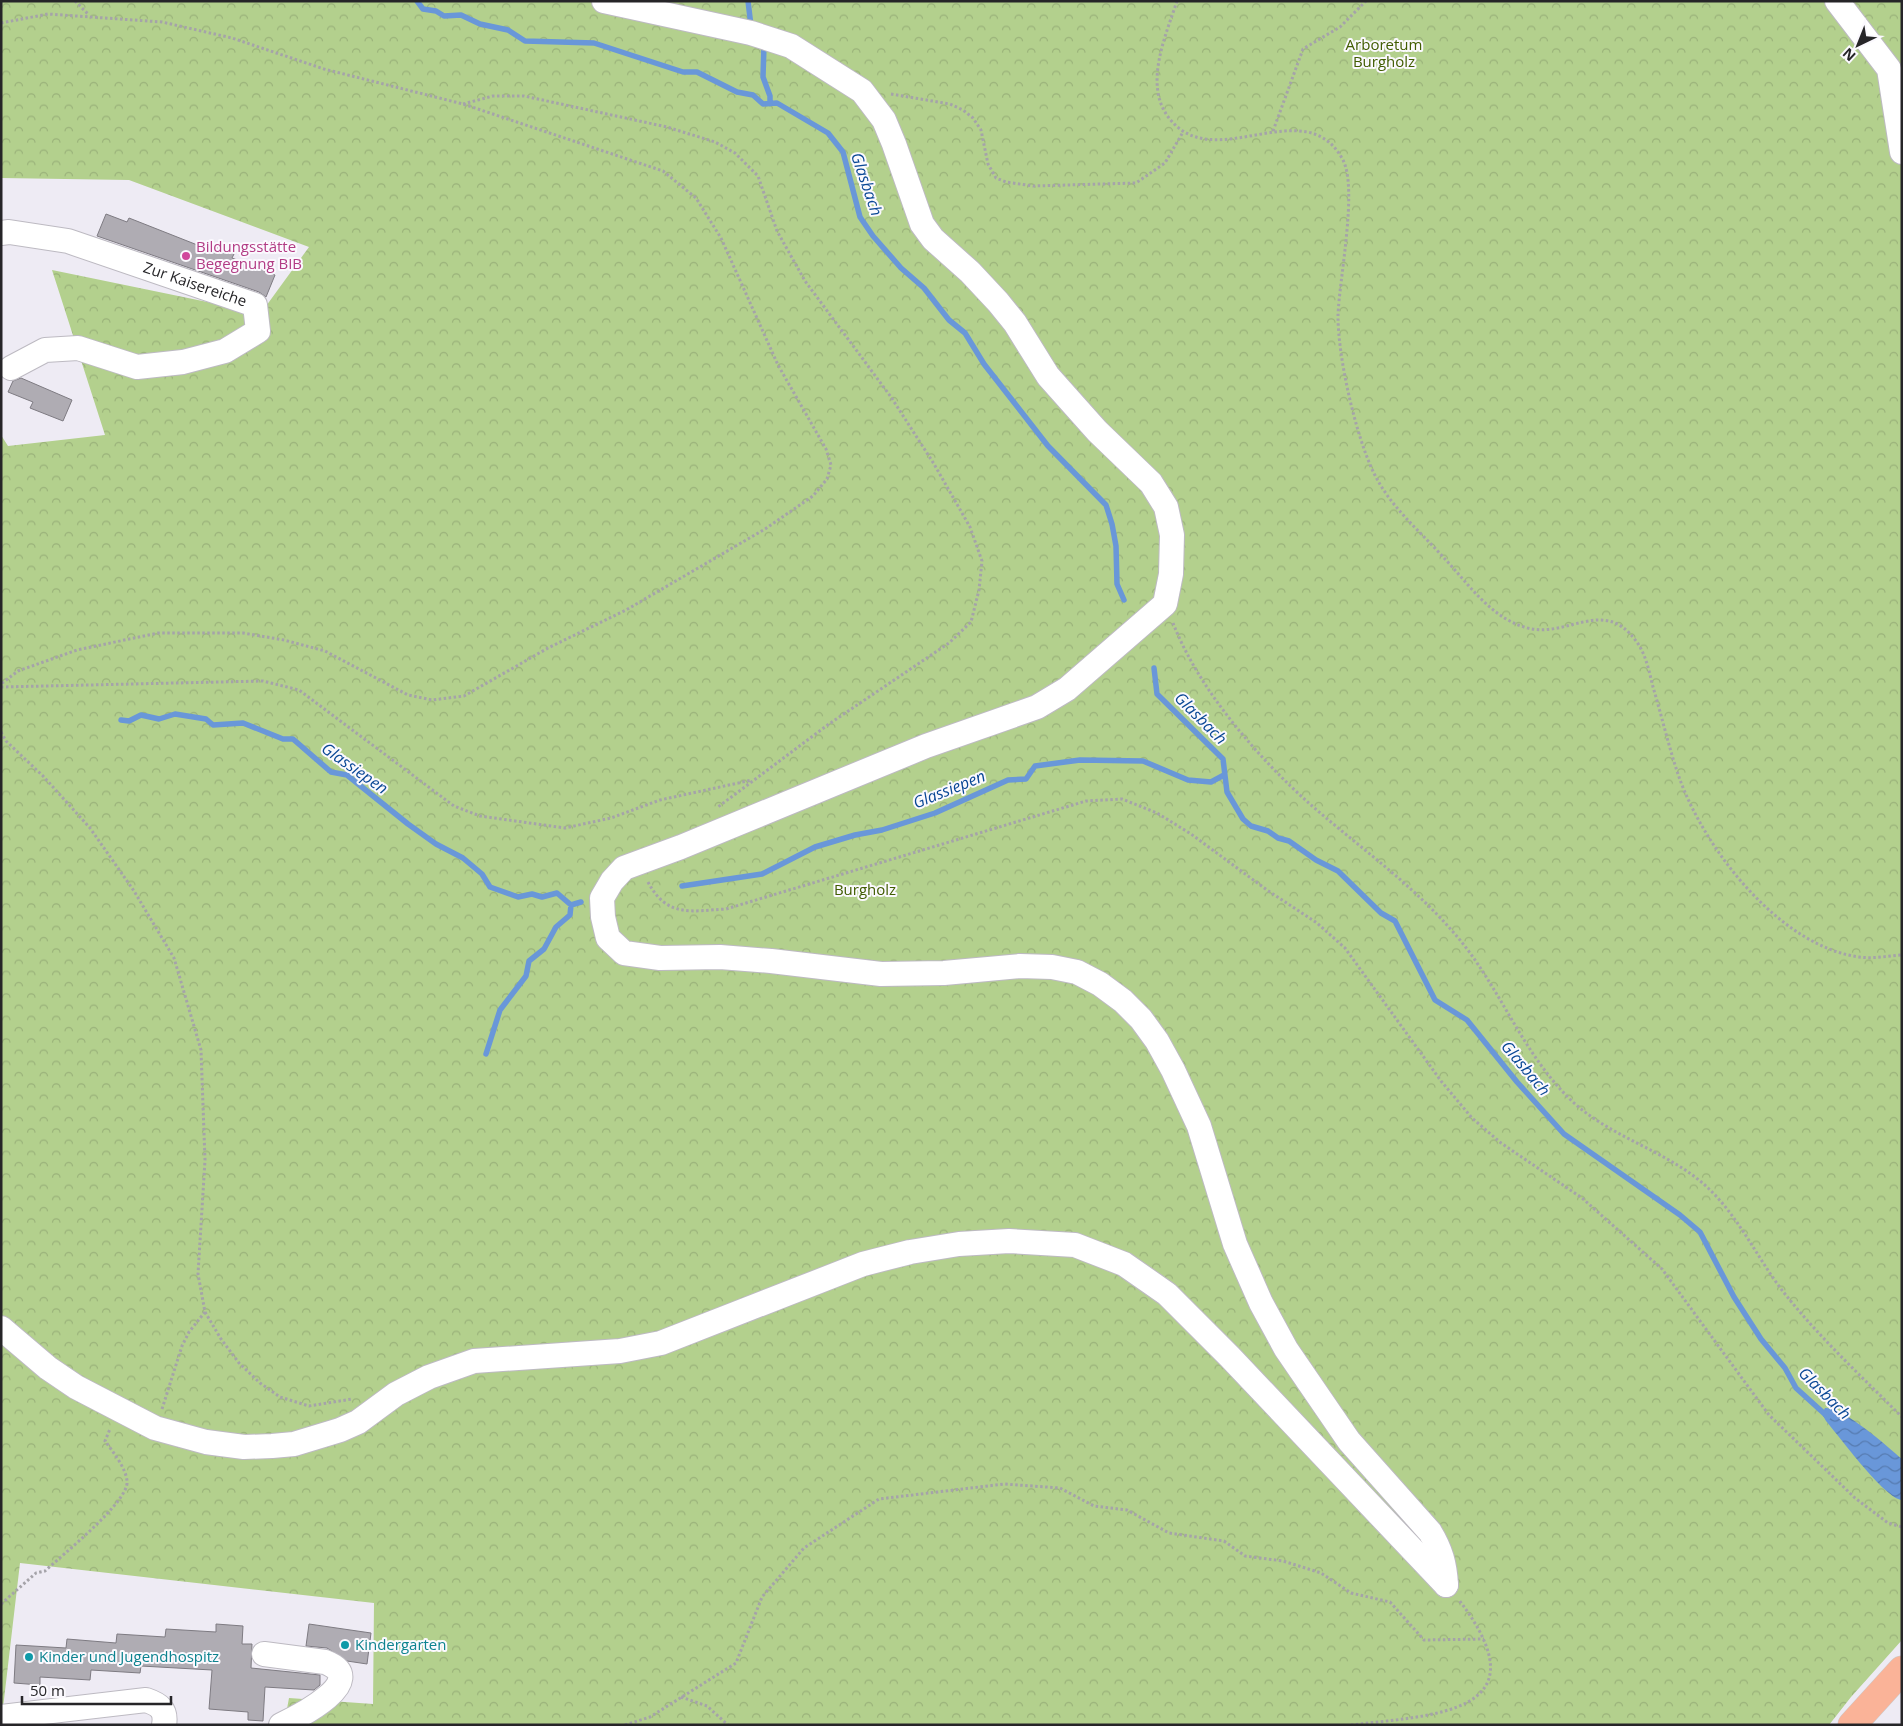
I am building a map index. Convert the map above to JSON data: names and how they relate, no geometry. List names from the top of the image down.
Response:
{
  "streets": {
    "street": ["Zur Kaisereiche"]
  },
  "water": ["Glasbach", "Glassiepen"],
  "parks": ["Arboretum Burgholz", "Burgholz"],
  "places": ["Bildungsstätte Begegnung BIB", "Kindergarten", "Kinder und Jugendhospitz"],
  "scale_bar": "50 m",
  "north": "bottom left"
}
